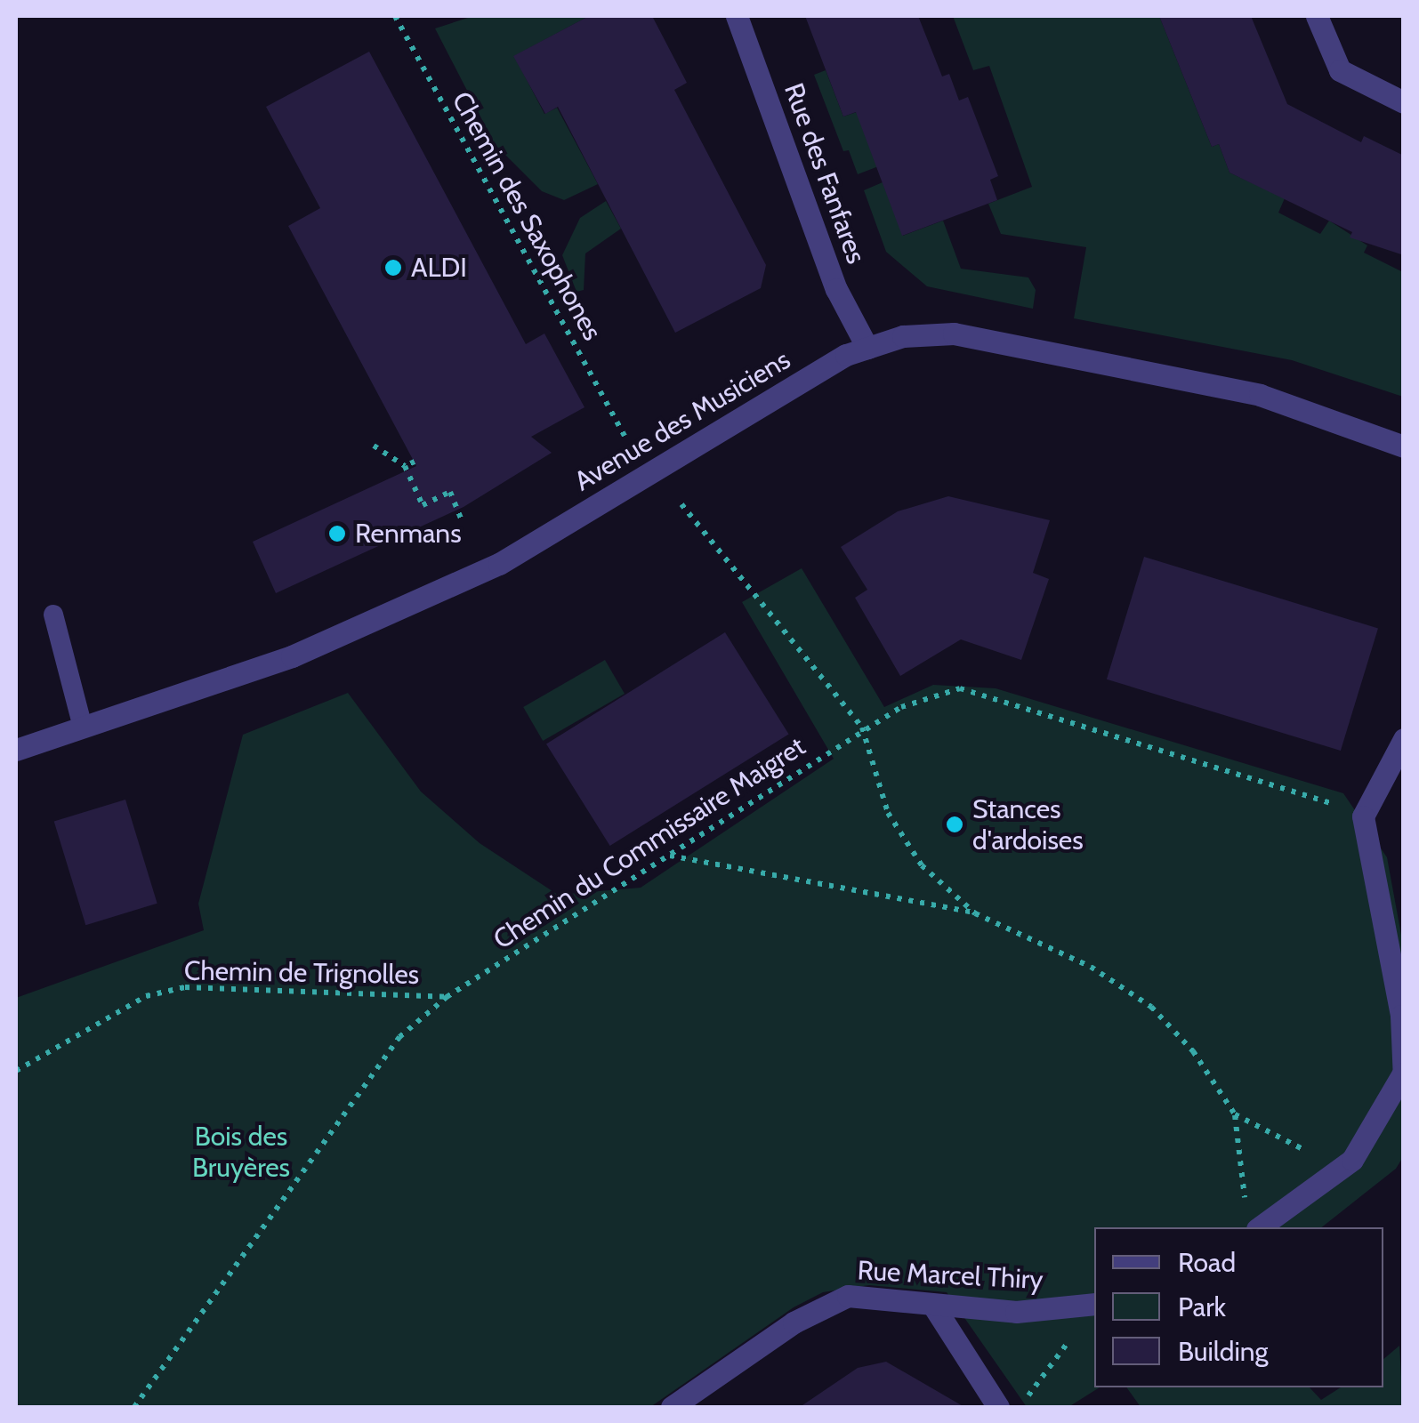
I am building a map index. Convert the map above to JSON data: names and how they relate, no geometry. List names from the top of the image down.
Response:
{
  "streets": {
    "street": ["Rue des Fanfares", "Avenue des Musiciens", "Rue Marcel Thiry"],
    "path": ["Chemin des Saxophones", "Chemin du Commissaire Maigret", "Chemin de Trignolles"]
  },
  "crossings": [
    ["Rue des Fanfares", "Avenue des Musiciens"],
    ["Chemin du Commissaire Maigret", "Chemin de Trignolles"]
  ],
  "parks": ["Bois des Bruyères"],
  "places": ["ALDI", "Renmans", "Stances d'ardoises"],
  "legend": ["Road", "Park", "Building"]
}
